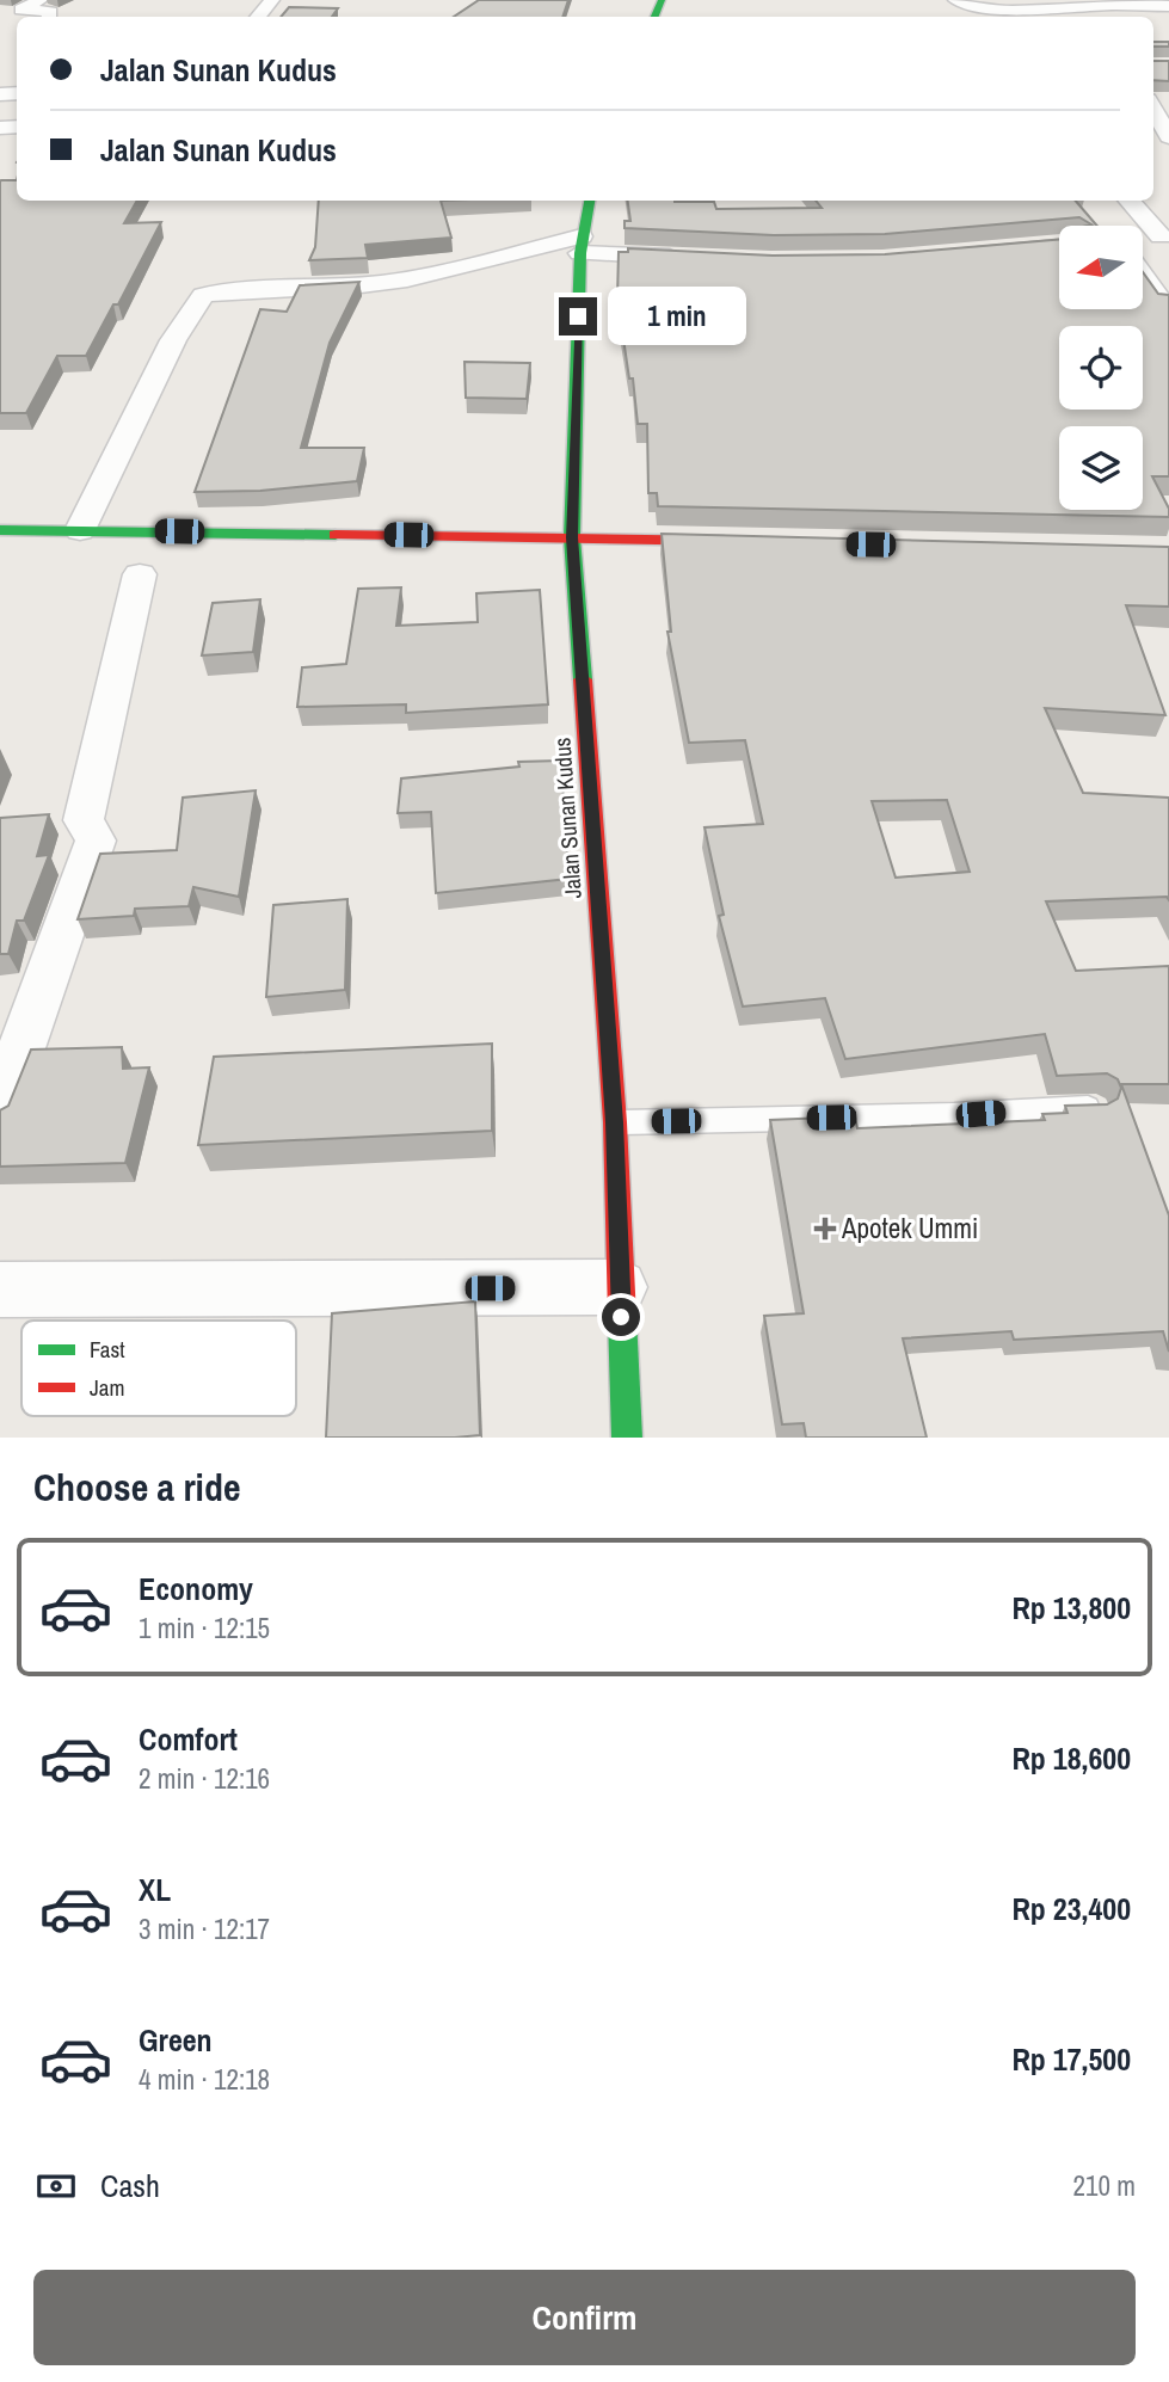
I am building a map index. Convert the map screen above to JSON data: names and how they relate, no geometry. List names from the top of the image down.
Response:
{
  "streets": {
    "main road": ["Jalan Sunan Kudus"]
  },
  "places": {
    "health": ["Apotek Ummi"]
  },
  "legend": ["Fast", "Jam"],
  "north": "left",
  "page": {
    "banner": ["Jalan Sunan Kudus", "Jalan Sunan Kudus"],
    "bubble": "1 min",
    "heading": "Choose a ride",
    "list": [
      {
        "name": "Economy",
        "note": "1 min · 12:15",
        "value": "Rp 13,800"
      },
      {
        "name": "Comfort",
        "note": "2 min · 12:16",
        "value": "Rp 18,600"
      },
      {
        "name": "XL",
        "note": "3 min · 12:17",
        "value": "Rp 23,400"
      },
      {
        "name": "Green",
        "note": "4 min · 12:18",
        "value": "Rp 17,500"
      }
    ],
    "pay": ["Cash", "210 m"],
    "buttons": "Confirm"
  }
}
